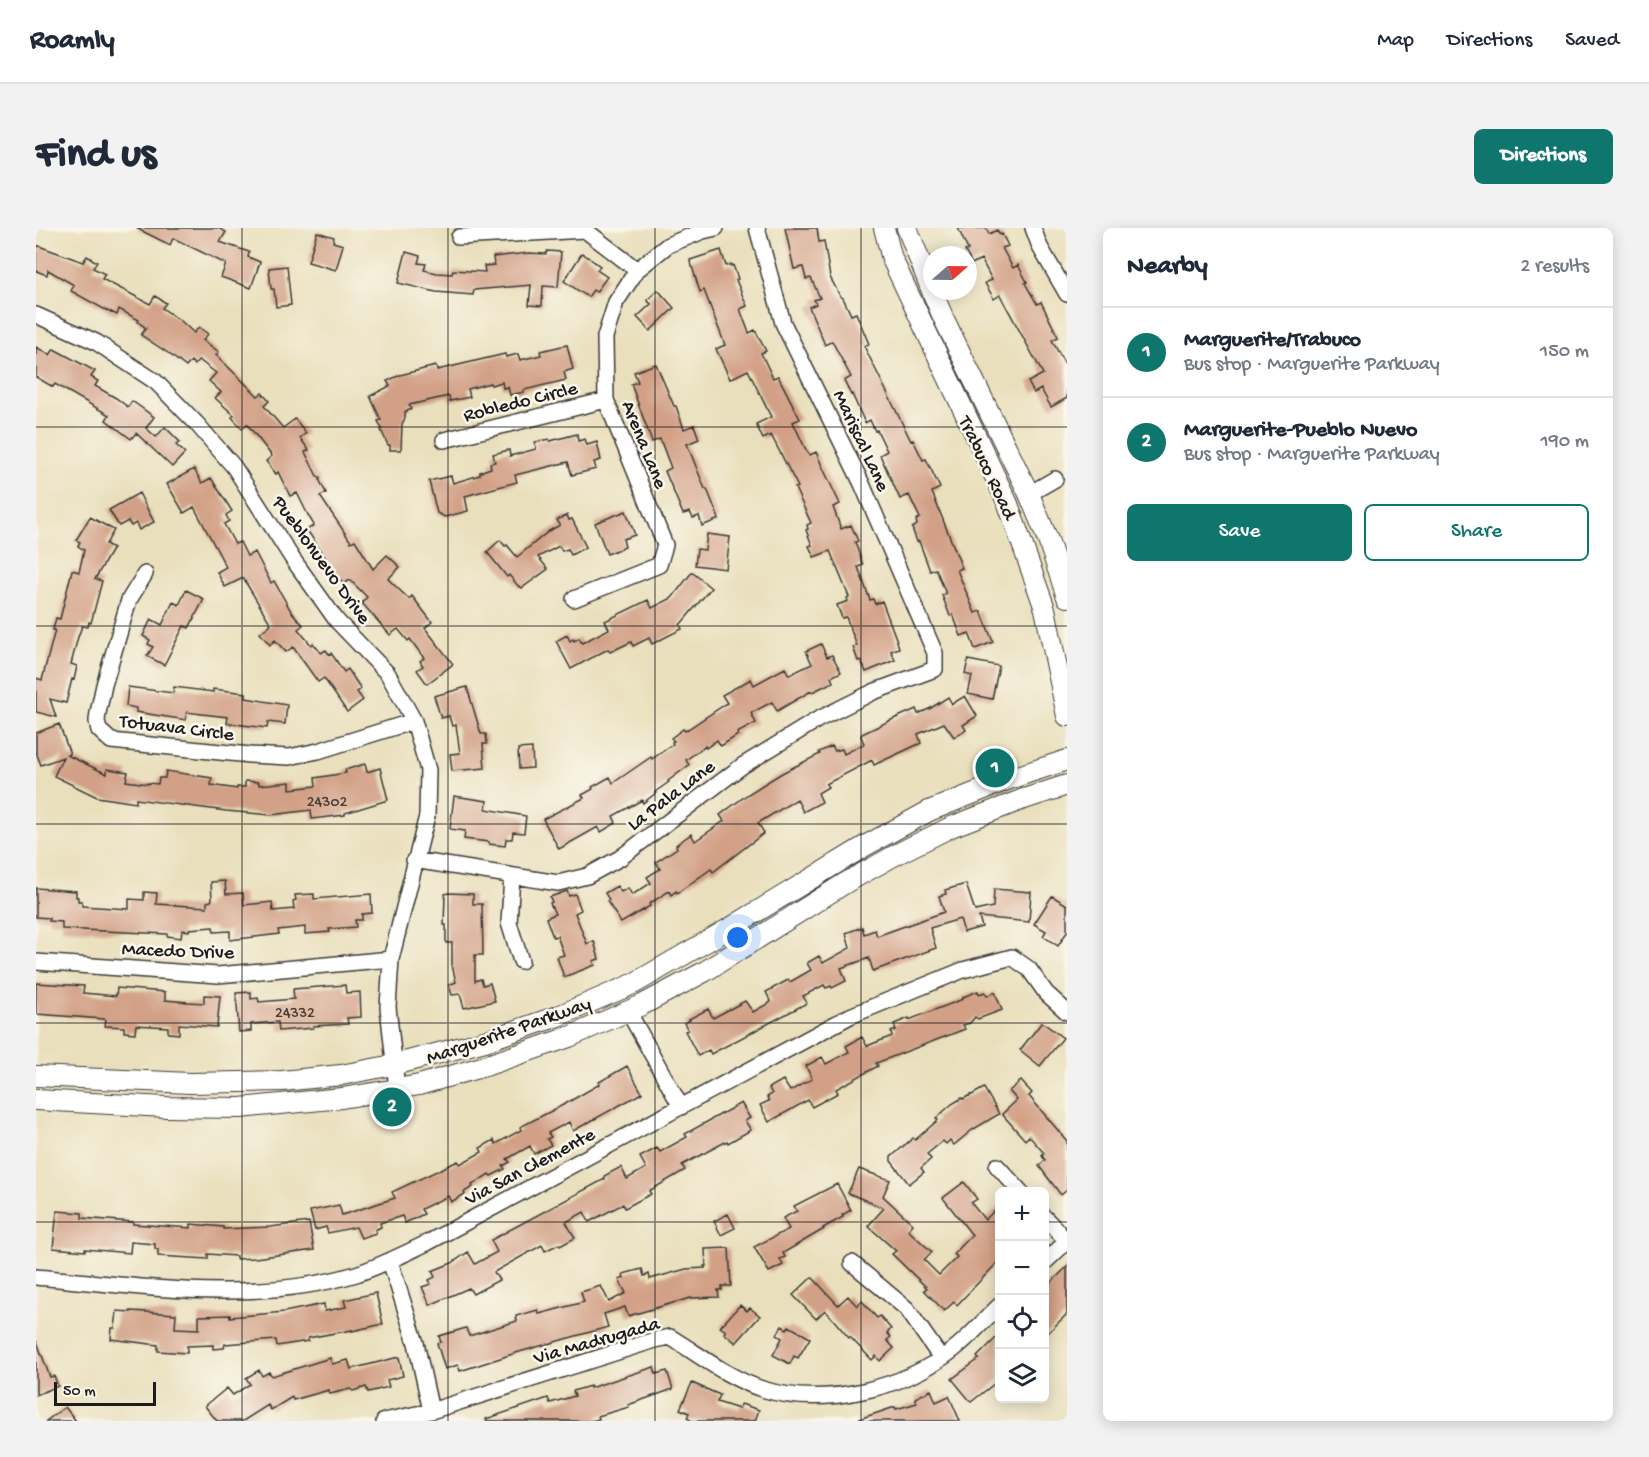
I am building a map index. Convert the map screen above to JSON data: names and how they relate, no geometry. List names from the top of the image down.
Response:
{
  "streets": {
    "main road": ["Trabuco Road", "Marguerite Parkway"],
    "street": [
      "Robledo Circle",
      "Mariscal Lane",
      "Arena Lane",
      "Pueblonuevo Drive",
      "Totuava Circle",
      "La Pala Lane",
      "Macedo Drive",
      "Via San Clemente",
      "Via Madrugada"
    ]
  },
  "crossings": [
    ["Robledo Circle", "Arena Lane"],
    ["Mariscal Lane", "La Pala Lane"],
    ["Pueblonuevo Drive", "Totuava Circle"],
    ["Pueblonuevo Drive", "La Pala Lane"],
    ["Pueblonuevo Drive", "Macedo Drive"],
    ["Pueblonuevo Drive", "Marguerite Parkway"]
  ],
  "house_numbers": ["24302", "24332"],
  "scale_bar": "50 m",
  "north": "right",
  "page": {
    "header": "Roamly",
    "nav": ["Map", "Directions", "Saved"],
    "buttons": [
      "Directions",
      ["Save", "Share"]
    ],
    "title": "Find us",
    "heading": ["Nearby", "2 results"],
    "list": [
      {
        "mark": "1",
        "name": "Marguerite/Trabuco",
        "note": "Bus stop · Marguerite Parkway",
        "value": "150 m"
      },
      {
        "mark": "2",
        "name": "Marguerite-Pueblo Nuevo",
        "note": "Bus stop · Marguerite Parkway",
        "value": "190 m"
      }
    ],
    "pins": ["1", "2"],
    "map_buttons": ["+", "−"],
    "scale": "50 m"
  }
}
